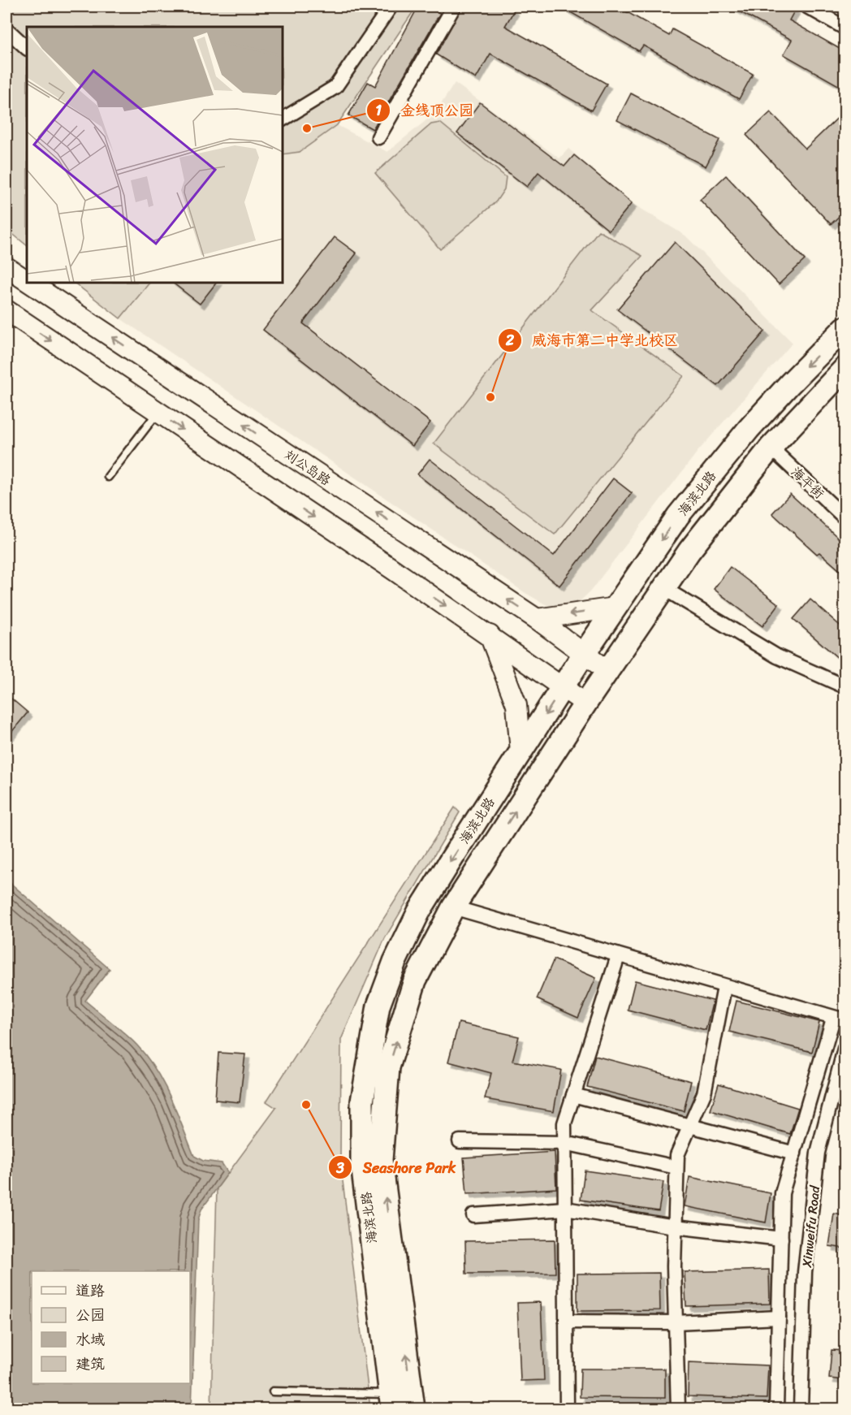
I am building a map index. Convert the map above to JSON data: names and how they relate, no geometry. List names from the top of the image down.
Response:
{
  "streets": {
    "main road": ["刘公岛路", "海滨北路"],
    "street": ["海平街", "Xinweifu Road"]
  },
  "crossings": [
    ["刘公岛路", "海滨北路"],
    ["海平街", "海滨北路"]
  ],
  "places": ["金线顶公园", "威海市第二中学北校区", "Seashore Park"],
  "legend": [
    "道路",
    "公园",
    "水域",
    "建筑"
  ]
}
